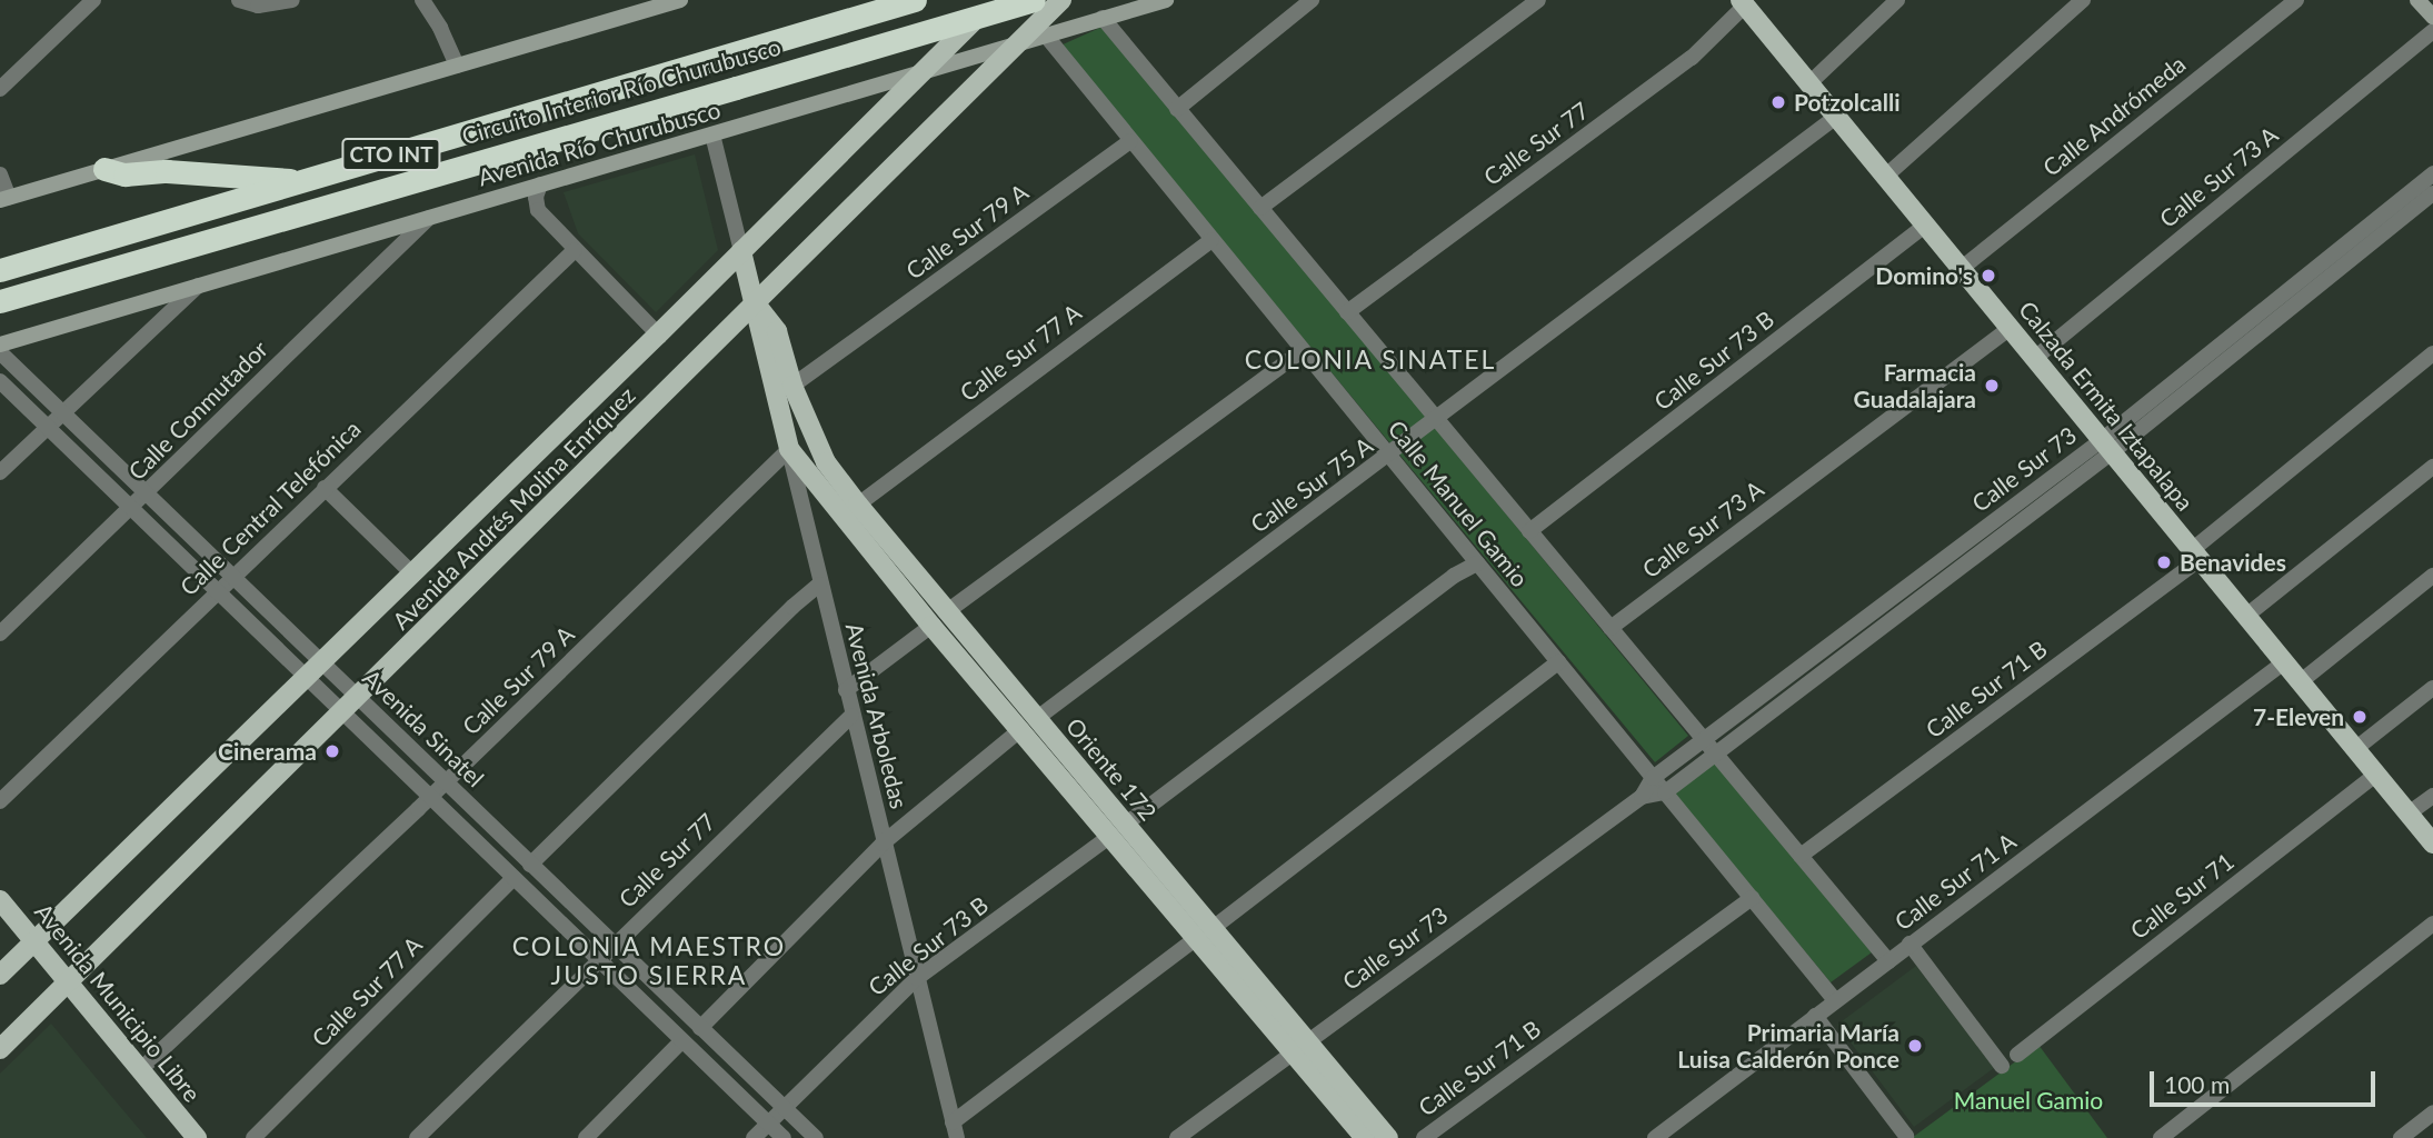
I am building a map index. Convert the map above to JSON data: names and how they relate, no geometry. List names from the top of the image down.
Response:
{
  "streets": {
    "highway": ["Circuito Interior Río Churubusco", "CTO INT"],
    "main road": [
      "Avenida Río Churubusco",
      "Calzada Ermita Iztapalapa",
      "Avenida Andrés Molina Enríquez",
      "Avenida Arboledas",
      "Oriente 172",
      "Avenida Municipio Libre"
    ],
    "street": [
      "Calle Andrómeda",
      "Calle Sur 77",
      "Calle Sur 73 A",
      "Calle Sur 79 A",
      "Calle Sur 77 A",
      "Calle Sur 73 B",
      "Calle Conmutador",
      "Calle Sur 73",
      "Calle Sur 75 A",
      "Calle Manuel Gamio",
      "Calle Central Telefónica",
      "Calle Sur 71 B",
      "Avenida Sinatel",
      "Calle Sur 71 A",
      "Calle Sur 71"
    ]
  },
  "crossings": [
    ["Calle Andrómeda", "Calzada Ermita Iztapalapa"],
    ["Avenida Río Churubusco", "Calle Conmutador"],
    ["Avenida Río Churubusco", "Calle Manuel Gamio"],
    ["Avenida Río Churubusco", "Avenida Andrés Molina Enríquez"],
    ["Avenida Río Churubusco", "Avenida Arboledas"],
    ["Calle Sur 77", "Calzada Ermita Iztapalapa"],
    ["Calle Sur 77", "Calle Manuel Gamio"],
    ["Calle Sur 77", "Avenida Arboledas"],
    ["Calle Sur 77", "Avenida Sinatel"],
    ["Calle Sur 73 A", "Calzada Ermita Iztapalapa"],
    ["Calle Sur 73 A", "Calle Manuel Gamio"],
    ["Calle Sur 79 A", "Calle Manuel Gamio"],
    ["Calle Sur 79 A", "Avenida Arboledas"],
    ["Calle Sur 79 A", "Avenida Sinatel"],
    ["Calle Sur 79 A", "Oriente 172"],
    ["Calle Sur 79 A", "Avenida Municipio Libre"],
    ["Calle Sur 77 A", "Calle Manuel Gamio"],
    ["Calle Sur 77 A", "Avenida Sinatel"],
    ["Calle Sur 77 A", "Oriente 172"],
    ["Calle Sur 73 B", "Calzada Ermita Iztapalapa"],
    ["Calle Sur 73 B", "Calle Manuel Gamio"],
    ["Calle Sur 73 B", "Avenida Arboledas"],
    ["Calle Sur 73 B", "Avenida Sinatel"],
    ["Calle Sur 73 B", "Oriente 172"],
    ["Calzada Ermita Iztapalapa", "Calle Sur 73"],
    ["Calzada Ermita Iztapalapa", "Calle Sur 75 A"],
    ["Calzada Ermita Iztapalapa", "Calle Sur 71 B"],
    ["Calzada Ermita Iztapalapa", "Calle Sur 71 A"],
    ["Calzada Ermita Iztapalapa", "Calle Sur 71"],
    ["Calle Conmutador", "Avenida Sinatel"],
    ["Calle Sur 73", "Calle Manuel Gamio"],
    ["Calle Sur 73", "Oriente 172"],
    ["Calle Sur 75 A", "Calle Manuel Gamio"],
    ["Calle Sur 75 A", "Avenida Arboledas"],
    ["Calle Sur 75 A", "Avenida Sinatel"],
    ["Calle Sur 75 A", "Oriente 172"],
    ["Calle Manuel Gamio", "Calle Sur 71 B"],
    ["Calle Manuel Gamio", "Calle Sur 71 A"],
    ["Calle Central Telefónica", "Avenida Sinatel"],
    ["Avenida Andrés Molina Enríquez", "Avenida Arboledas"],
    ["Avenida Andrés Molina Enríquez", "Avenida Sinatel"],
    ["Avenida Andrés Molina Enríquez", "Avenida Municipio Libre"],
    ["Avenida Arboledas", "Oriente 172"]
  ],
  "districts": ["COLONIA SINATEL", "COLONIA MAESTRO JUSTO SIERRA"],
  "parks": ["Manuel Gamio"],
  "places": [
    "Potzolcalli",
    "Domino's",
    "Farmacia Guadalajara",
    "Benavides",
    "7-Eleven",
    "Cinerama",
    "Primaria María Luisa Calderón Ponce"
  ],
  "scale_bar": "100 m"
}
